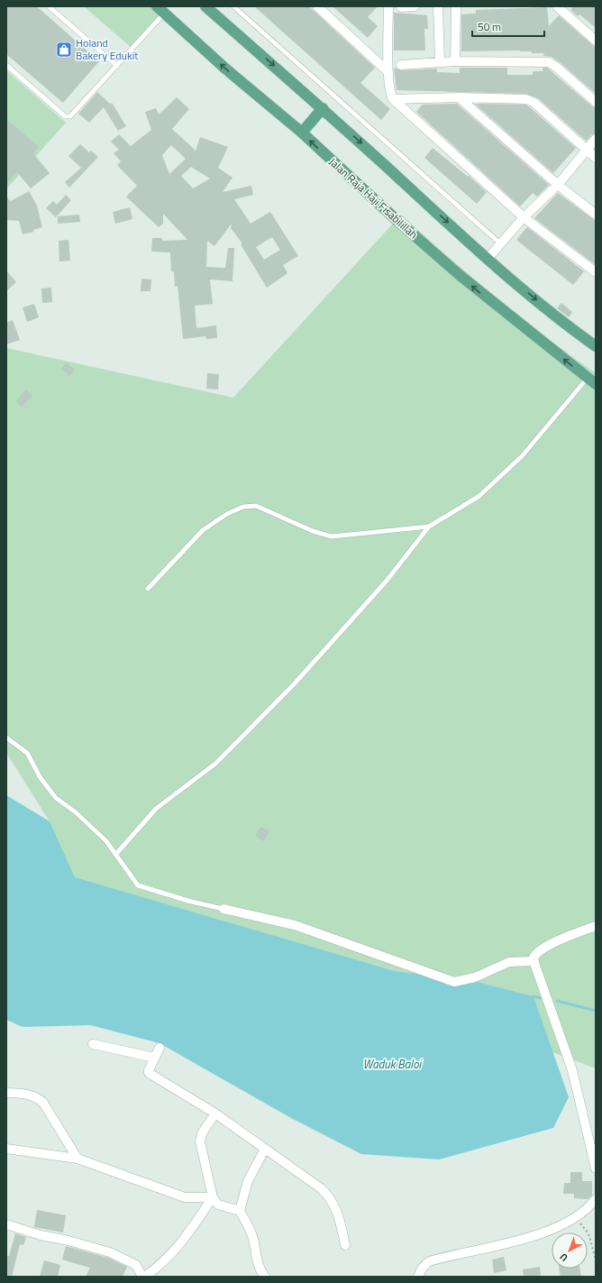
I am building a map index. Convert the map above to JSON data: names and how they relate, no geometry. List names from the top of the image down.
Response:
{
  "streets": {
    "main road": ["Jalan Raja Haji Fisabilillah"]
  },
  "water": ["Waduk Baloi"],
  "places": {
    "shop": ["Holand Bakery Edukit"]
  },
  "scale_bar": "50 m",
  "north": "bottom left"
}
